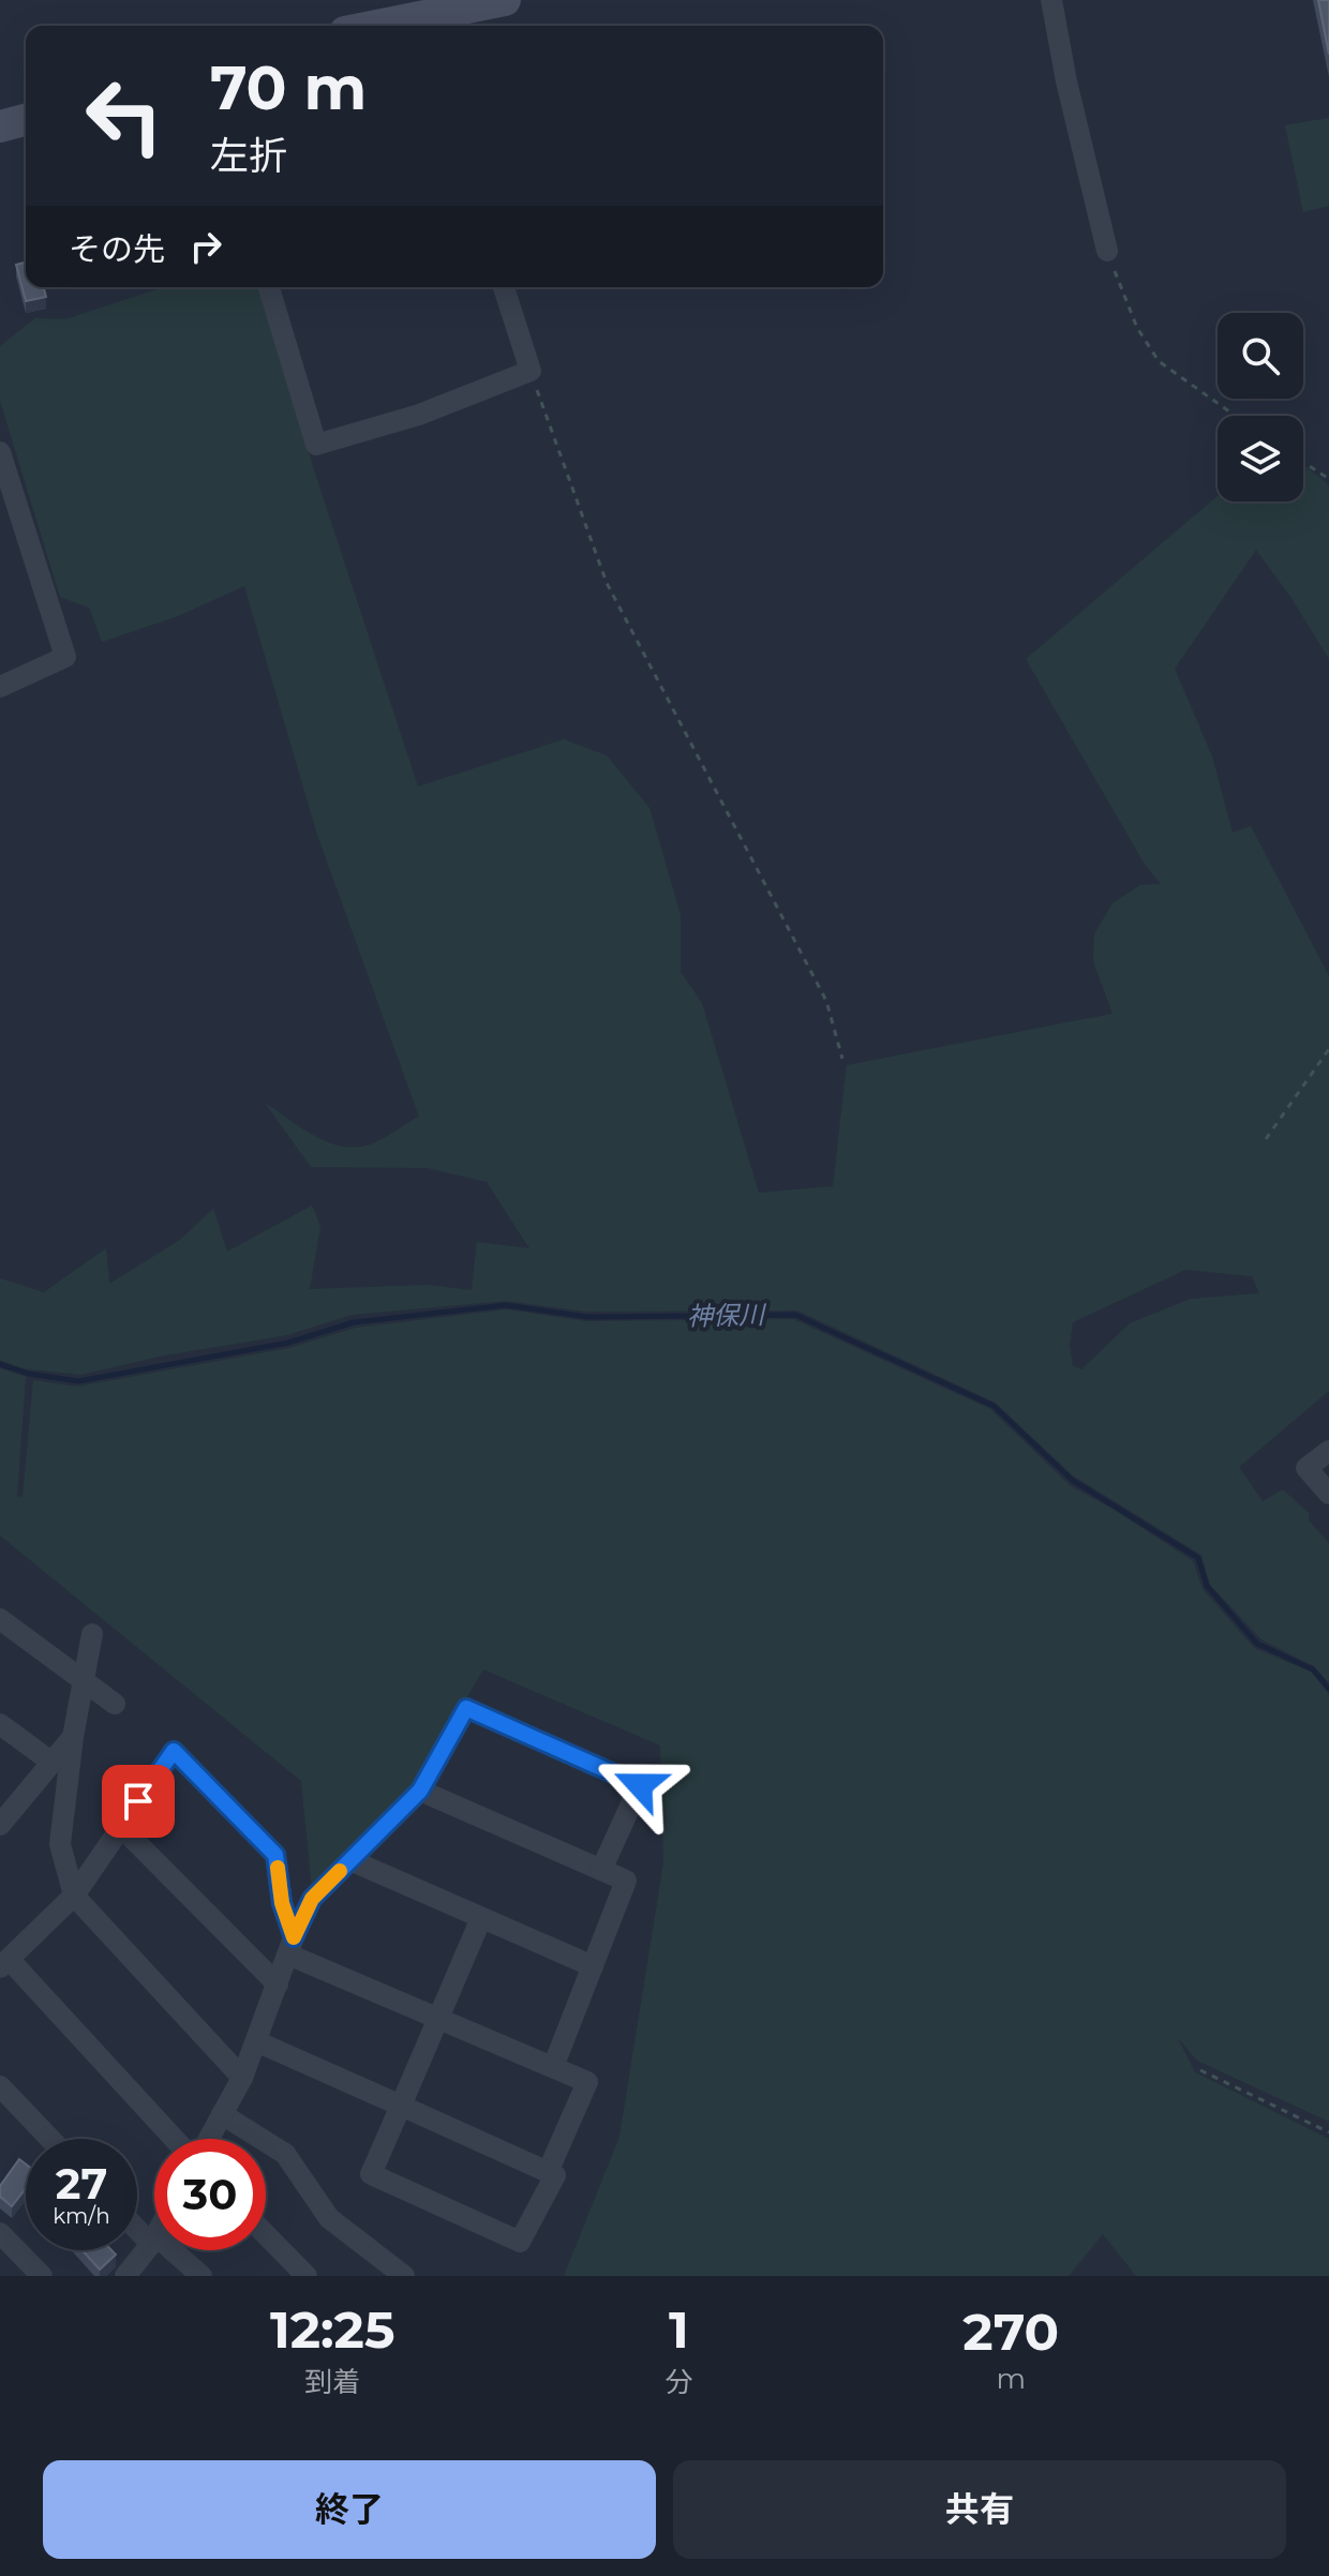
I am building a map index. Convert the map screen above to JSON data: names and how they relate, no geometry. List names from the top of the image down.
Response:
{
  "water": ["神保川"],
  "page": {
    "turn": ["70 m", "左折"],
    "then": "その先",
    "speed": "27 km/h",
    "limit": "30",
    "eta": [
      "12:25",
      "到着",
      "1",
      "分",
      "270",
      "m"
    ],
    "buttons": ["終了", "共有"]
  }
}
